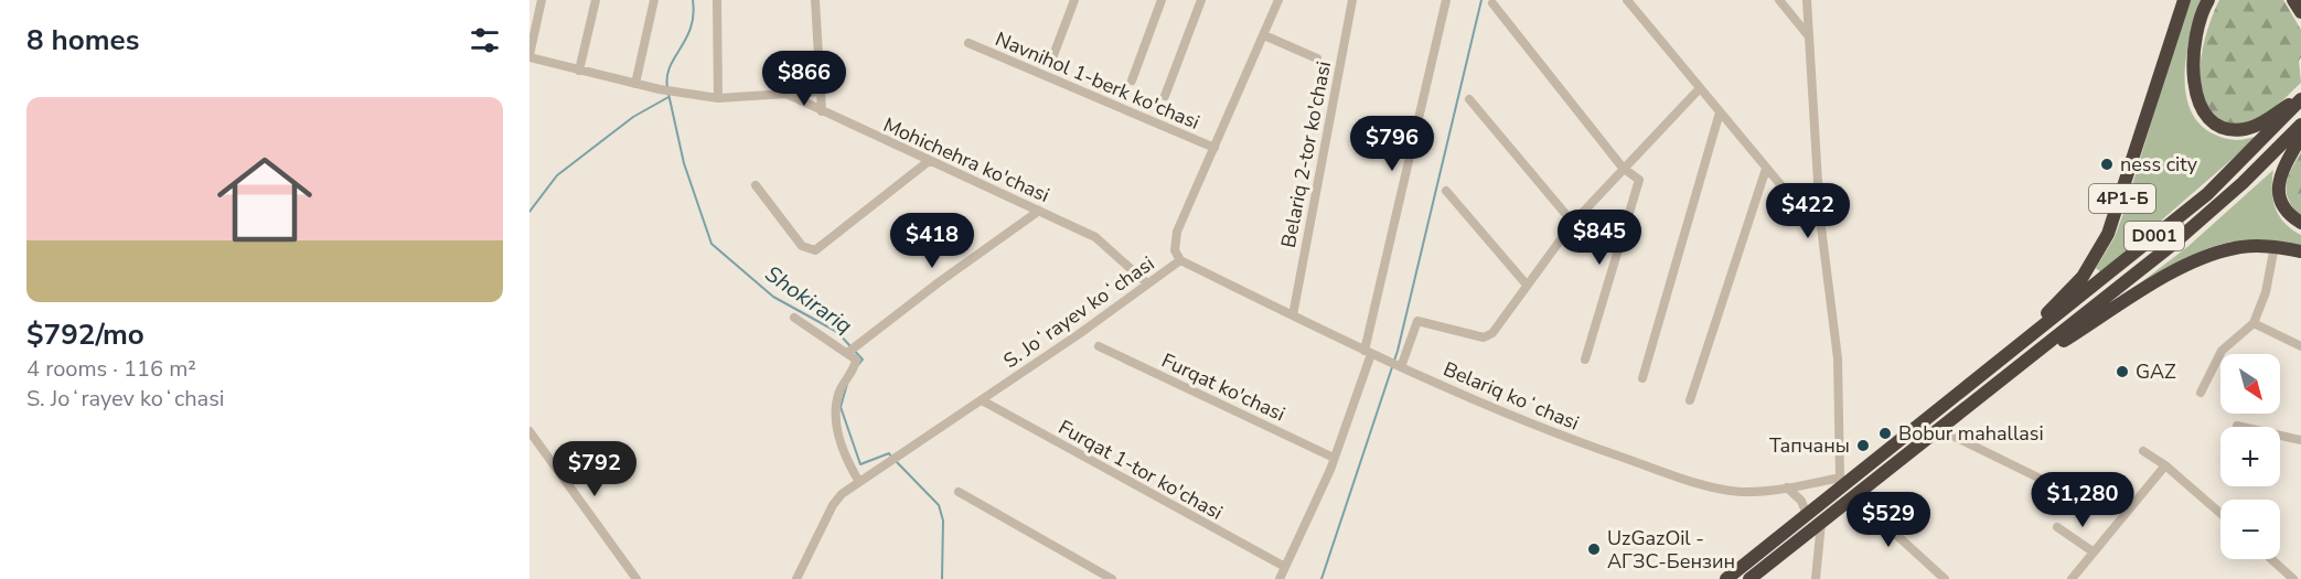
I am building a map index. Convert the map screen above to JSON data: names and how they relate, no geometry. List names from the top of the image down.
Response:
{
  "streets": {
    "highway": ["4Р1-Б", "D001"],
    "street": [
      "Navnihol 1-berk ko'chasi",
      "Belariq 2-tor ko'chasi",
      "Mohichehra ko'chasi",
      "S. Joʻrayev koʻchasi",
      "Furqat ko'chasi",
      "Belariq koʻchasi",
      "Furqat 1-tor ko'chasi"
    ]
  },
  "crossings": [
    ["Navnihol 1-berk ko'chasi", "S. Joʻrayev koʻchasi"],
    ["Belariq 2-tor ko'chasi", "Belariq koʻchasi"],
    ["Mohichehra ko'chasi", "S. Joʻrayev koʻchasi"],
    ["4Р1-Б", "D001"],
    ["D001", "Belariq koʻchasi"],
    ["S. Joʻrayev koʻchasi", "Belariq koʻchasi"],
    ["S. Joʻrayev koʻchasi", "Furqat 1-tor ko'chasi"]
  ],
  "water": ["Shokirariq"],
  "places": [
    "ness city",
    "GAZ",
    "Bobur mahallasi",
    "Тапчаны",
    "UzGazOil - АГЗС-Бензин"
  ],
  "north": "bottom right",
  "page": {
    "heading": "8 homes",
    "price": [
      "$866",
      "$796",
      "$422",
      "$845",
      "$418",
      "$792",
      "$1,280",
      "$529"
    ],
    "list": [
      {
        "name": "$792/mo",
        "note": "4 rooms · 116 m² · S. Joʻrayev koʻchasi"
      }
    ],
    "map_buttons": ["+", "−"]
  }
}
